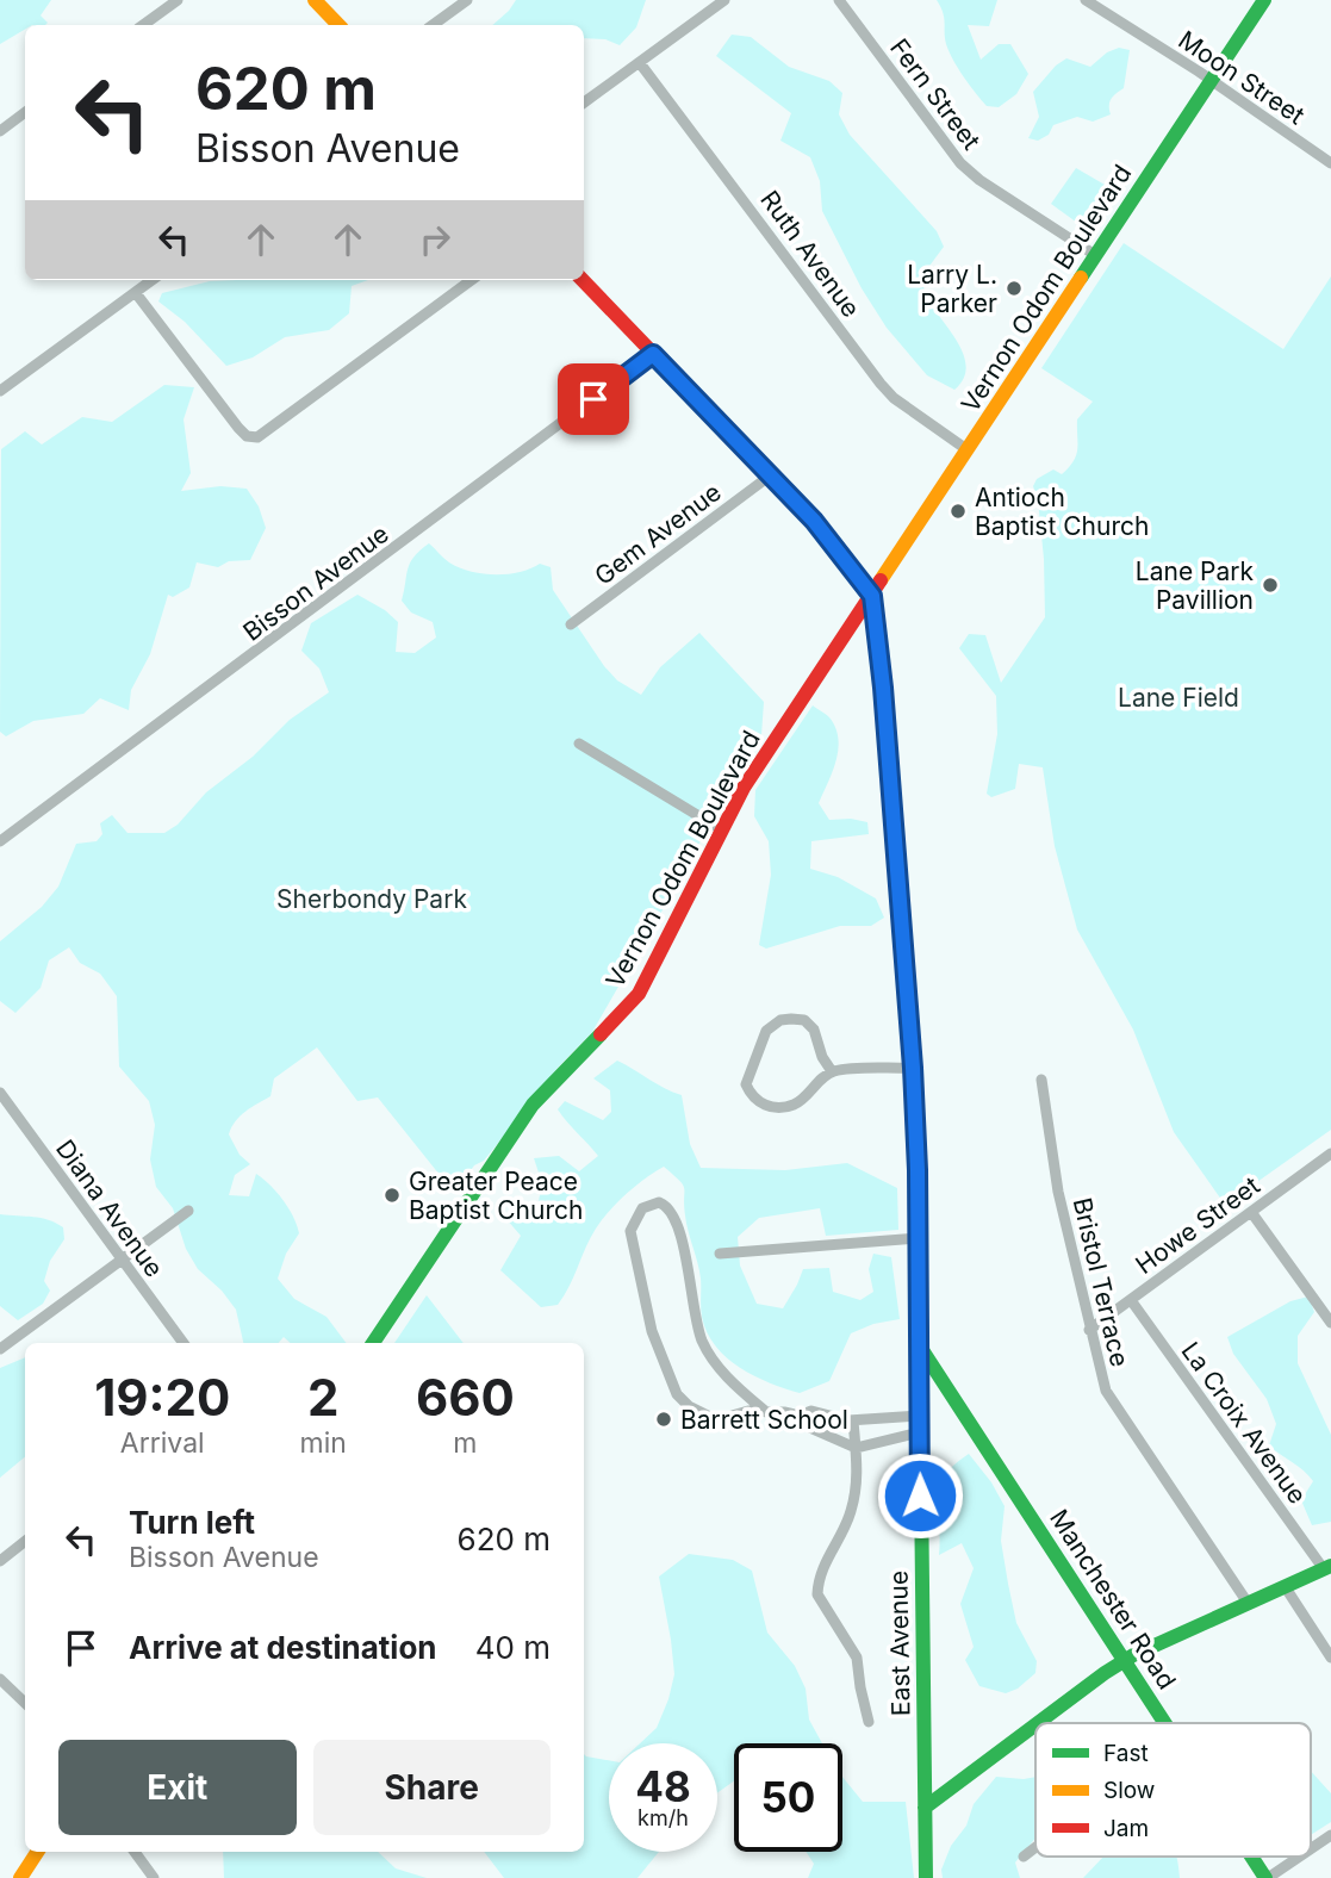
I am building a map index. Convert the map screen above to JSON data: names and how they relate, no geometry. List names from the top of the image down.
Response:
{
  "streets": {
    "main road": ["Vernon Odom Boulevard", "Manchester Road", "East Avenue"],
    "street": [
      "Moon Street",
      "Fern Street",
      "Ruth Avenue",
      "Gem Avenue",
      "Bisson Avenue",
      "Diana Avenue",
      "Howe Street",
      "Bristol Terrace",
      "La Croix Avenue"
    ]
  },
  "crossings": [
    ["Moon Street", "Vernon Odom Boulevard"],
    ["Fern Street", "Vernon Odom Boulevard"],
    ["Ruth Avenue", "Vernon Odom Boulevard"],
    ["Vernon Odom Boulevard", "East Avenue"],
    ["Gem Avenue", "East Avenue"],
    ["Bisson Avenue", "East Avenue"],
    ["Howe Street", "Bristol Terrace"],
    ["Howe Street", "La Croix Avenue"],
    ["Manchester Road", "East Avenue"]
  ],
  "parks": ["Lane Field", "Sherbondy Park"],
  "places": [
    "Larry L. Parker",
    "Antioch Baptist Church",
    "Lane Park Pavillion",
    "Greater Peace Baptist Church",
    "Barrett School"
  ],
  "legend": ["Fast", "Slow", "Jam"],
  "page": {
    "turn": ["620 m", "Bisson Avenue"],
    "eta": [
      "19:20",
      "Arrival",
      "2",
      "min",
      "660",
      "m"
    ],
    "list": [
      {
        "name": "Turn left",
        "note": "Bisson Avenue",
        "value": "620 m"
      },
      {
        "name": "Arrive at destination",
        "value": "40 m"
      }
    ],
    "buttons": ["Exit", "Share"],
    "speed": "48 km/h",
    "limit": "50"
  }
}
